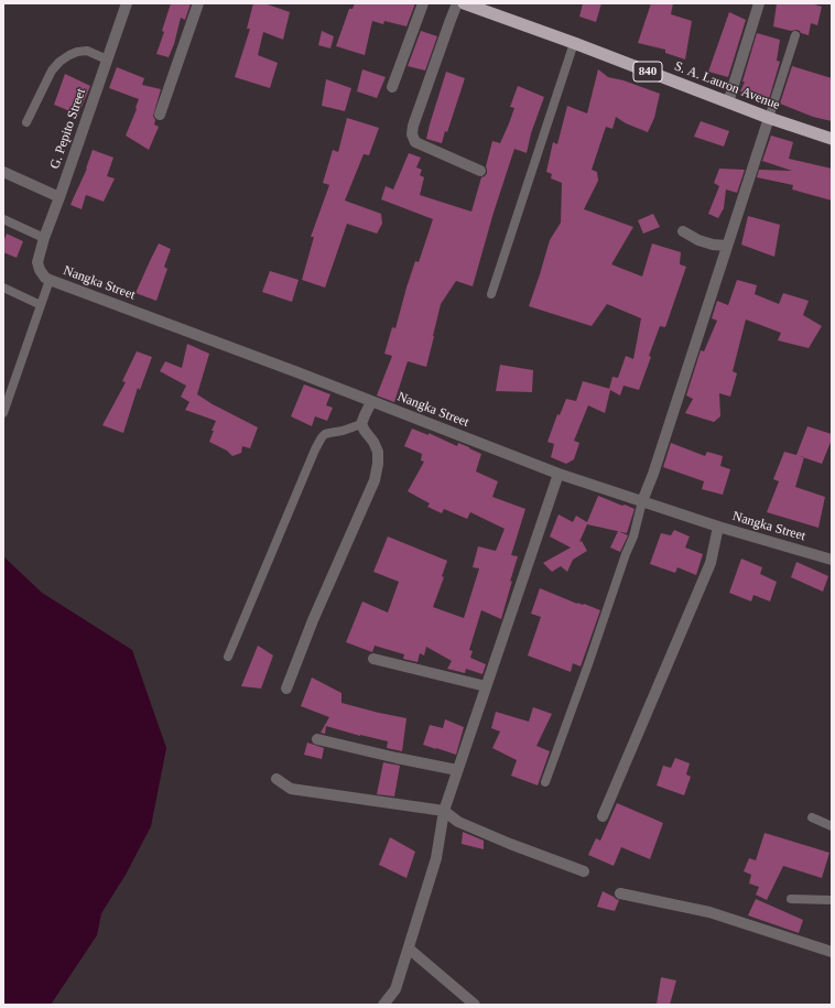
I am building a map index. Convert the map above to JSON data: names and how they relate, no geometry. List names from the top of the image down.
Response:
{
  "streets": {
    "highway": ["840", "S. A. Lauron Avenue"],
    "street": ["G. Pepito Street", "Nangka Street"]
  },
  "crossings": [
    ["G. Pepito Street", "Nangka Street"]
  ]
}
